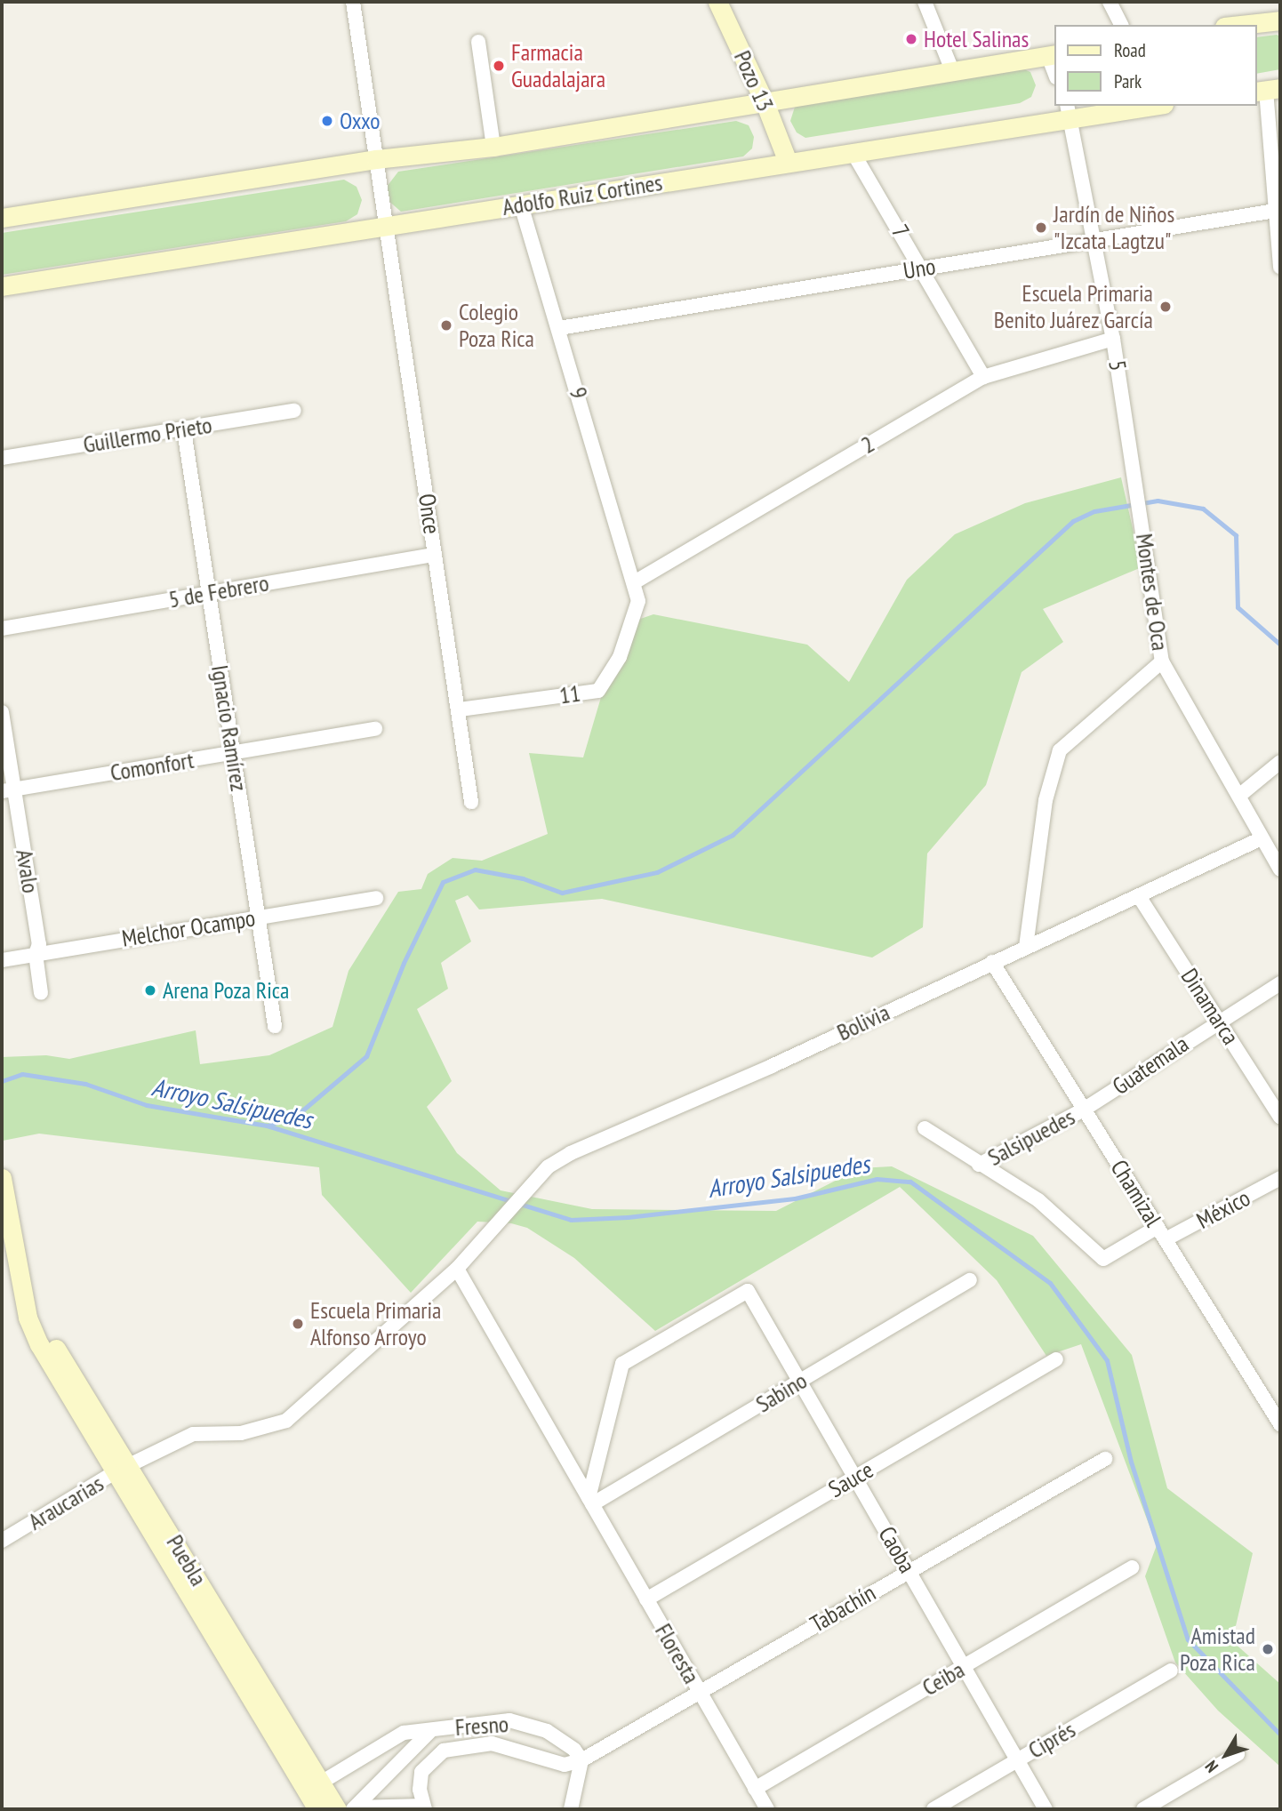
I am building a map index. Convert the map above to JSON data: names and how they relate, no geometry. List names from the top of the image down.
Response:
{
  "streets": {
    "main road": ["Pozo 13", "Adolfo Ruiz Cortines", "Puebla"],
    "street": [
      "7",
      "Uno",
      "5",
      "9",
      "Guillermo Prieto",
      "2",
      "Once",
      "5 de Febrero",
      "Montes de Oca",
      "11",
      "Ignacio Ramírez",
      "Comonfort",
      "Avalo",
      "Melchor Ocampo",
      "Dinamarca",
      "Bolivia",
      "Guatemala",
      "Salsipuedes",
      "Chamizal",
      "México",
      "Sabino",
      "Sauce",
      "Araucarias",
      "Caoba",
      "Tabachín",
      "Floresta",
      "Ceiba",
      "Fresno",
      "Ciprés"
    ]
  },
  "crossings": [
    ["Pozo 13", "Adolfo Ruiz Cortines"],
    ["Adolfo Ruiz Cortines", "7"],
    ["Adolfo Ruiz Cortines", "5"],
    ["Adolfo Ruiz Cortines", "9"],
    ["Adolfo Ruiz Cortines", "Once"],
    ["7", "Uno"],
    ["7", "2"],
    ["Uno", "5"],
    ["Uno", "9"],
    ["5", "2"],
    ["5", "Montes de Oca"],
    ["9", "2"],
    ["9", "11"],
    ["Guillermo Prieto", "Ignacio Ramírez"],
    ["2", "11"],
    ["Once", "5 de Febrero"],
    ["Once", "11"],
    ["5 de Febrero", "Ignacio Ramírez"],
    ["Montes de Oca", "Bolivia"],
    ["Ignacio Ramírez", "Comonfort"],
    ["Ignacio Ramírez", "Melchor Ocampo"],
    ["Comonfort", "Avalo"],
    ["Avalo", "Melchor Ocampo"],
    ["Dinamarca", "Bolivia"],
    ["Dinamarca", "Guatemala"],
    ["Bolivia", "Chamizal"],
    ["Bolivia", "Araucarias"],
    ["Bolivia", "Floresta"],
    ["Guatemala", "Salsipuedes"],
    ["Guatemala", "Chamizal"],
    ["Salsipuedes", "Chamizal"],
    ["Chamizal", "México"],
    ["Sabino", "Caoba"],
    ["Sabino", "Floresta"],
    ["Sauce", "Caoba"],
    ["Sauce", "Floresta"],
    ["Araucarias", "Puebla"],
    ["Araucarias", "Floresta"],
    ["Caoba", "Tabachín"],
    ["Caoba", "Floresta"],
    ["Caoba", "Ceiba"],
    ["Caoba", "Ciprés"],
    ["Puebla", "Fresno"],
    ["Tabachín", "Floresta"],
    ["Tabachín", "Fresno"],
    ["Floresta", "Ceiba"]
  ],
  "water": ["Arroyo Salsipuedes"],
  "places": [
    "Hotel Salinas",
    "Farmacia Guadalajara",
    "Oxxo",
    "Jardín de Niños \"Izcata Lagtzu\"",
    "Escuela Primaria Benito Juárez García",
    "Colegio Poza Rica",
    "Arena Poza Rica",
    "Escuela Primaria Alfonso Arroyo",
    "Amistad Poza Rica"
  ],
  "legend": ["Road", "Park"],
  "north": "bottom left"
}
